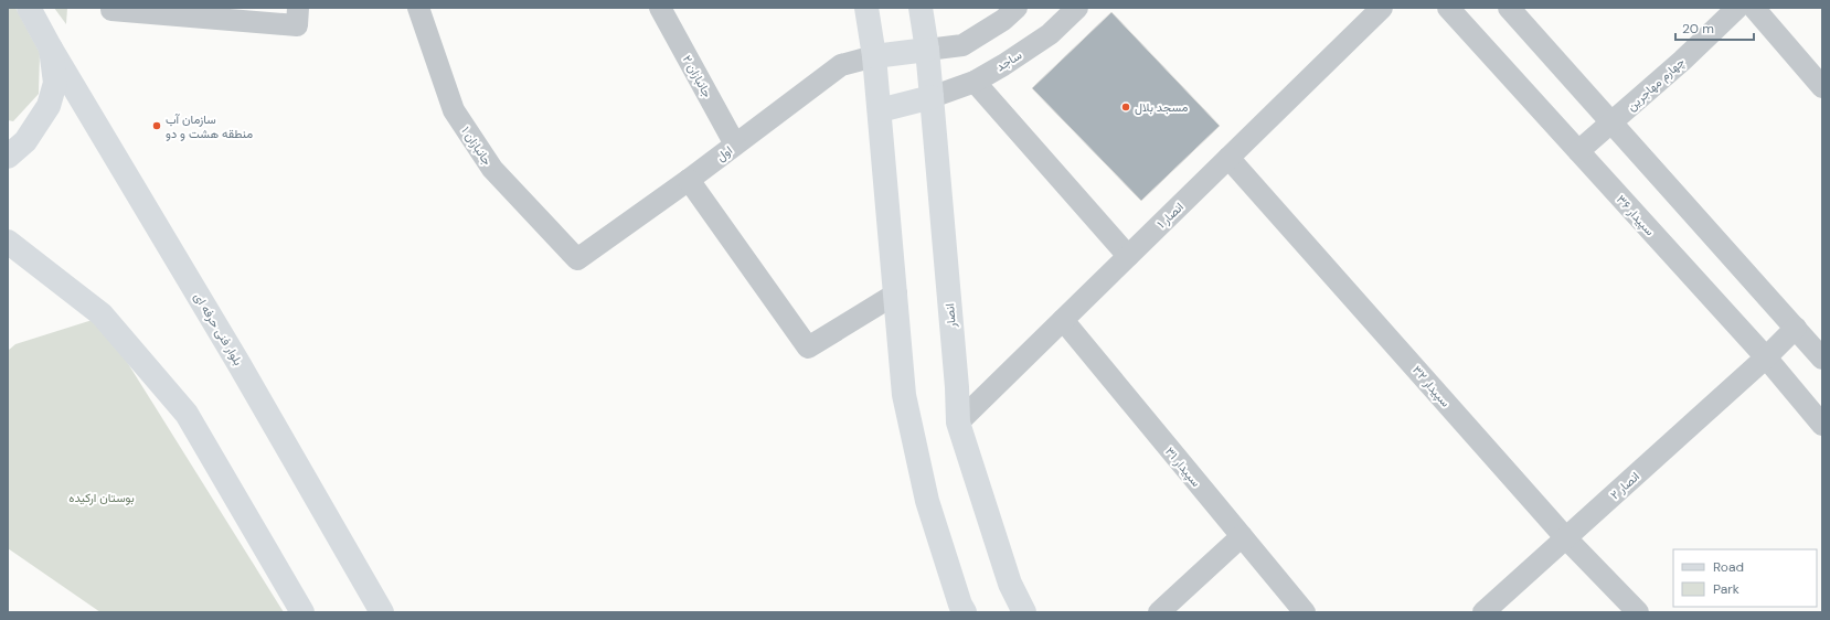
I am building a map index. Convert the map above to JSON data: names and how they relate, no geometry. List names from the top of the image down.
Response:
{
  "streets": {
    "main road": ["انصار", "بلوار فنی حرفه ای"],
    "street": [
      "ساجد",
      "جانبازان ۲",
      "چهارم مهاجرین",
      "جانبازان ۱",
      "اول",
      "انصار ۱",
      "سپیدار ۳۶",
      "سپیدار ۳۲",
      "سپیدار ۳۱",
      "انصار ۲"
    ]
  },
  "crossings": [
    ["ساجد", "انصار"],
    ["جانبازان ۲", "اول"],
    ["چهارم مهاجرین", "سپیدار ۳۶"],
    ["جانبازان ۱", "اول"],
    ["انصار ۱", "انصار"],
    ["انصار ۱", "سپیدار ۳۲"],
    ["انصار ۱", "سپیدار ۳۱"],
    ["سپیدار ۳۶", "انصار ۲"],
    ["سپیدار ۳۲", "انصار ۲"]
  ],
  "parks": ["بوستان ارکیده"],
  "places": ["مسجد بلال", "سازمان آب منطقه هشت و دو"],
  "legend": ["Road", "Park"],
  "scale_bar": "20 m"
}
